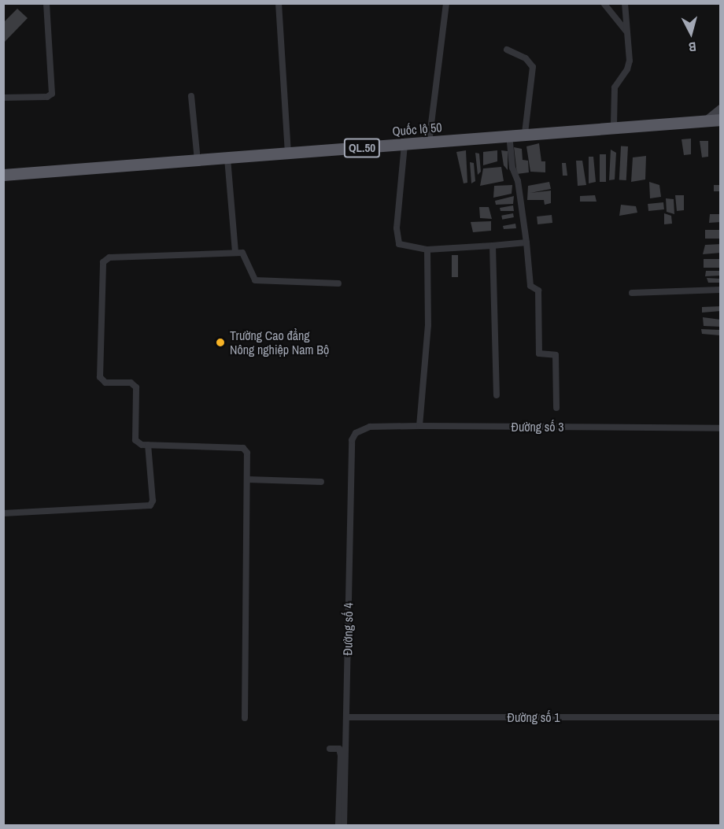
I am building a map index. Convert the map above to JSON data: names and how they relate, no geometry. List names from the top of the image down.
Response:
{
  "streets": {
    "highway": ["Quốc lộ 50", "QL.50"],
    "street": ["Đường số 3", "Đường số 4", "Đường số 1"]
  },
  "crossings": [
    ["Đường số 3", "Đường số 4"],
    ["Đường số 4", "Đường số 1"]
  ],
  "places": ["Trường Cao đẳng Nông nghiệp Nam Bộ"],
  "north": "bottom"
}
